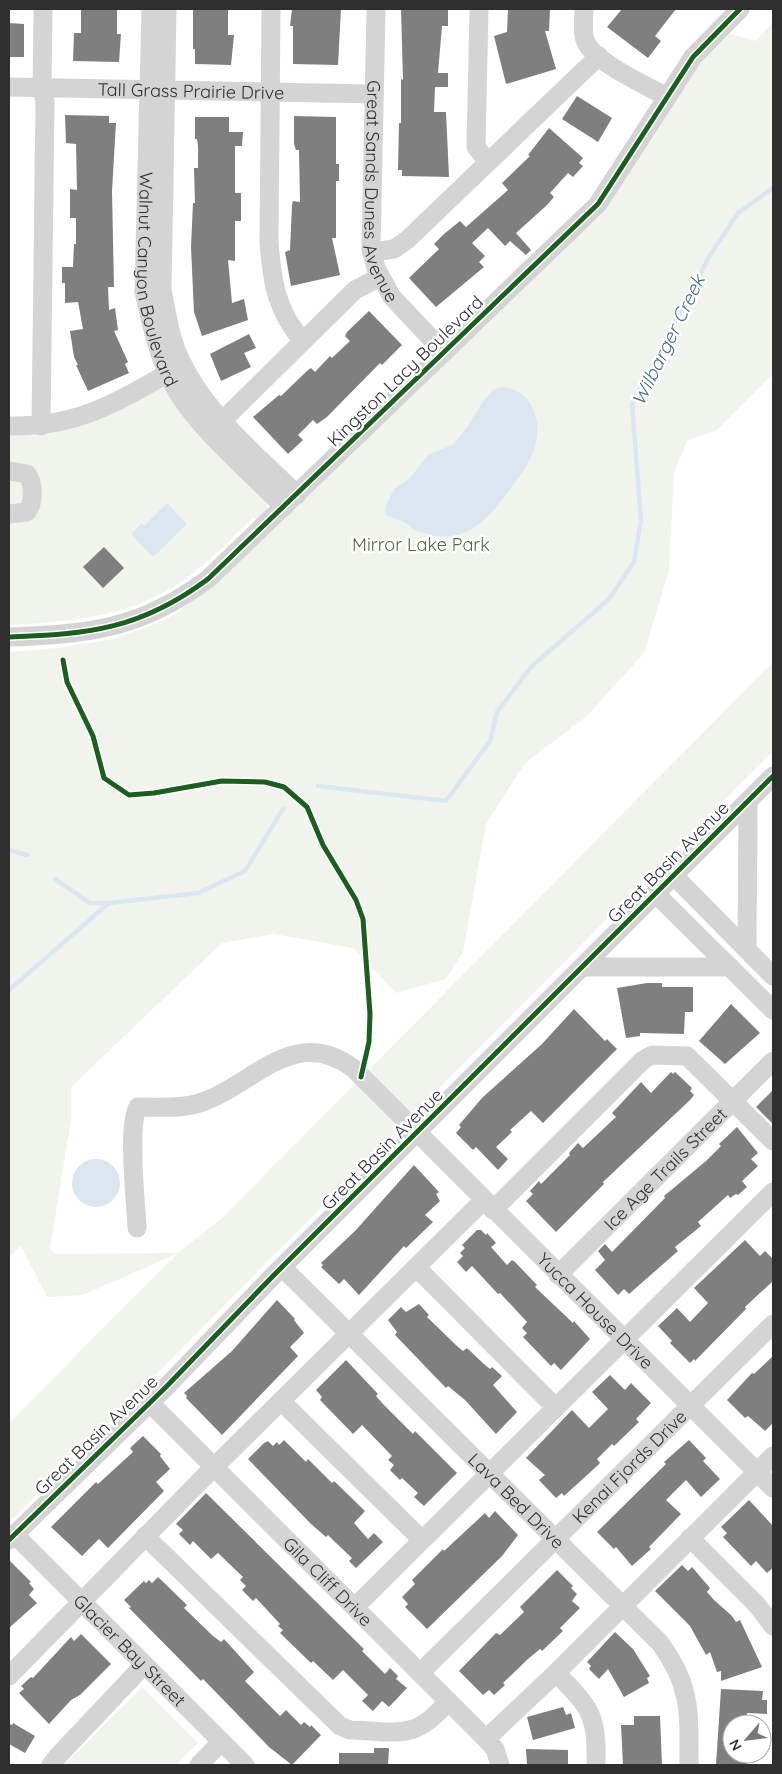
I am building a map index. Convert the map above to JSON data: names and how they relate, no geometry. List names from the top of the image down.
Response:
{
  "streets": {
    "street": [
      "Tall Grass Prairie Drive",
      "Great Sands Dunes Avenue",
      "Walnut Canyon Boulevard",
      "Kingston Lacy Boulevard",
      "Great Basin Avenue",
      "Ice Age Trails Street",
      "Yucca House Drive",
      "Kenai Fjords Drive",
      "Lava Bed Drive",
      "Gila Cliff Drive",
      "Glacier Bay Street"
    ]
  },
  "crossings": [
    ["Tall Grass Prairie Drive", "Great Sands Dunes Avenue"],
    ["Tall Grass Prairie Drive", "Walnut Canyon Boulevard"],
    ["Great Sands Dunes Avenue", "Kingston Lacy Boulevard"],
    ["Walnut Canyon Boulevard", "Kingston Lacy Boulevard"],
    ["Great Basin Avenue", "Yucca House Drive"],
    ["Great Basin Avenue", "Lava Bed Drive"],
    ["Great Basin Avenue", "Gila Cliff Drive"],
    ["Great Basin Avenue", "Glacier Bay Street"],
    ["Ice Age Trails Street", "Yucca House Drive"],
    ["Yucca House Drive", "Kenai Fjords Drive"],
    ["Kenai Fjords Drive", "Lava Bed Drive"],
    ["Kenai Fjords Drive", "Gila Cliff Drive"]
  ],
  "water": ["Wilbarger Creek"],
  "parks": ["Mirror Lake Park"],
  "north": "bottom left"
}
